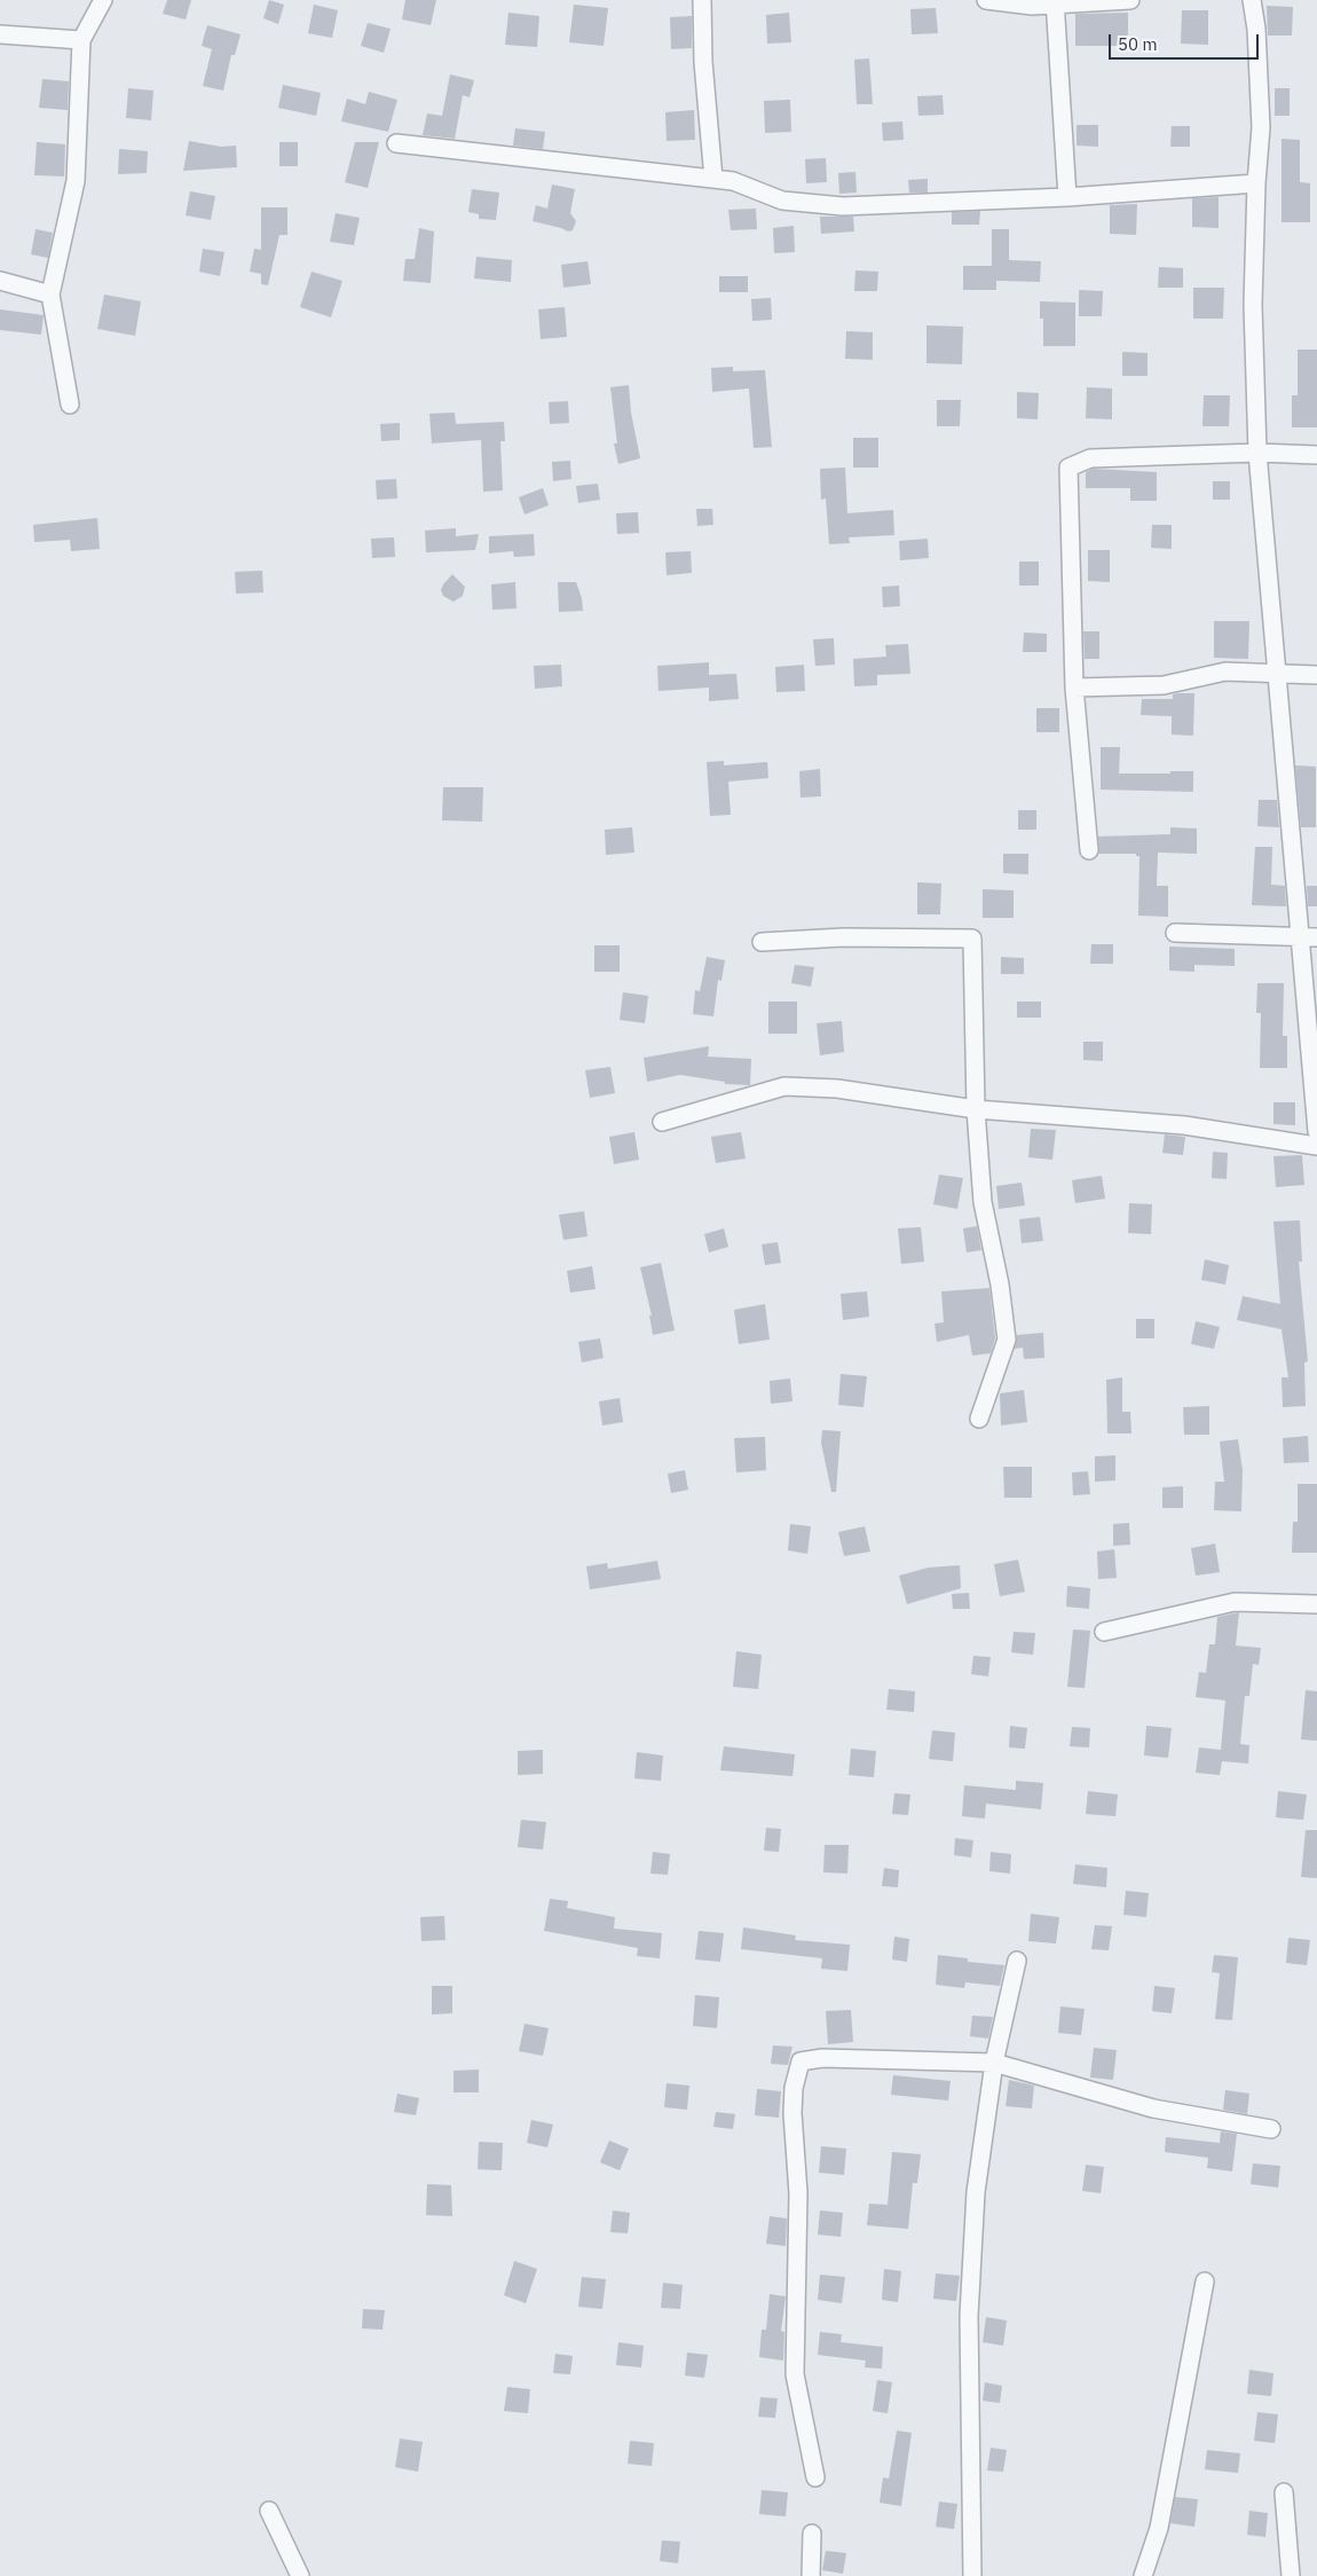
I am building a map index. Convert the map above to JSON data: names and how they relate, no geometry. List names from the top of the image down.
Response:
{
  "scale_bar": "50 m"
}
